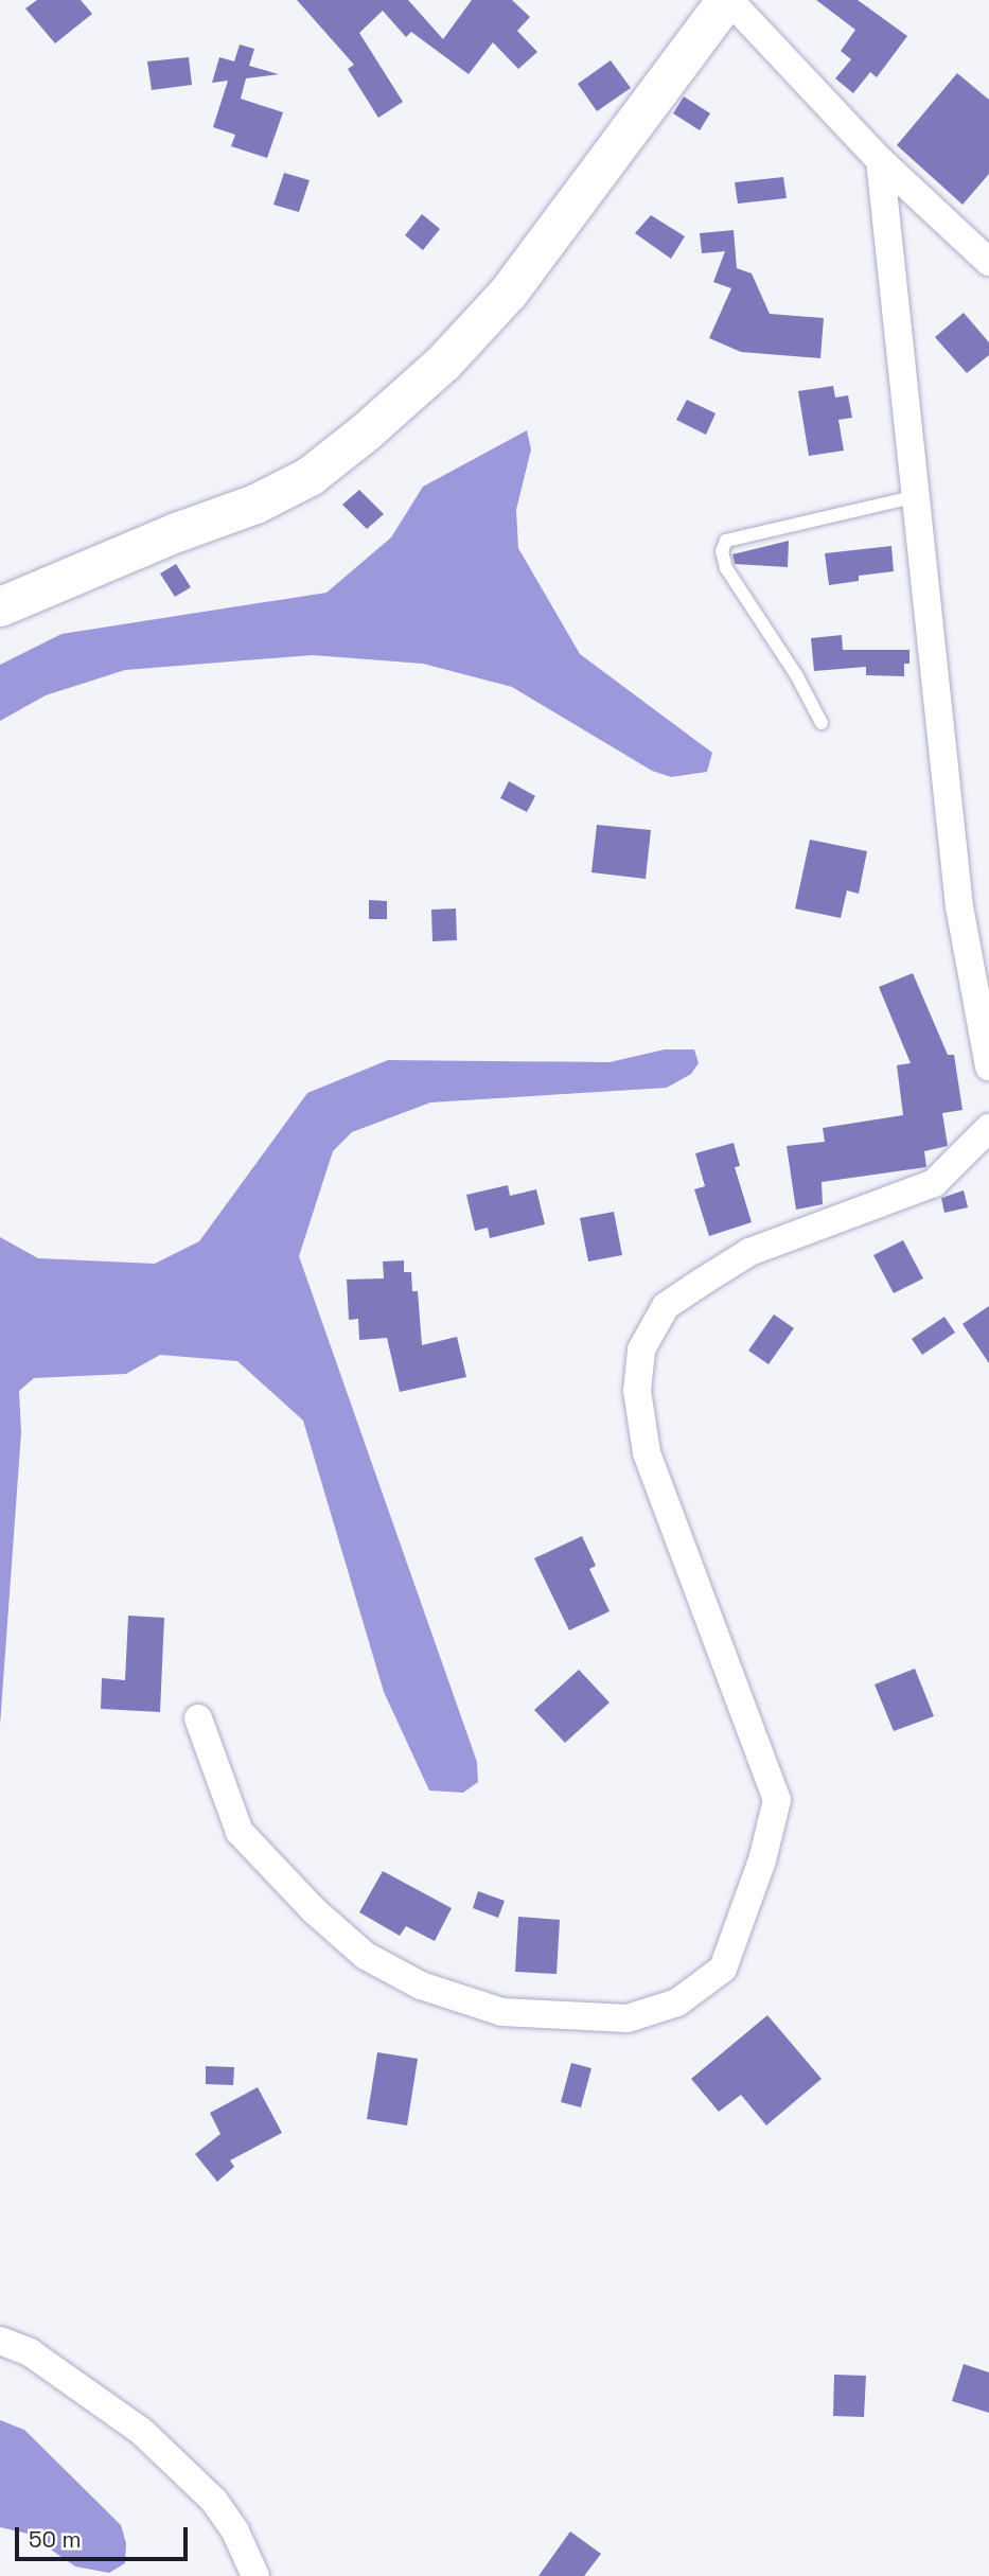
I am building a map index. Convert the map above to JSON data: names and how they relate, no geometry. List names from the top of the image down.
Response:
{
  "scale_bar": "50 m"
}
